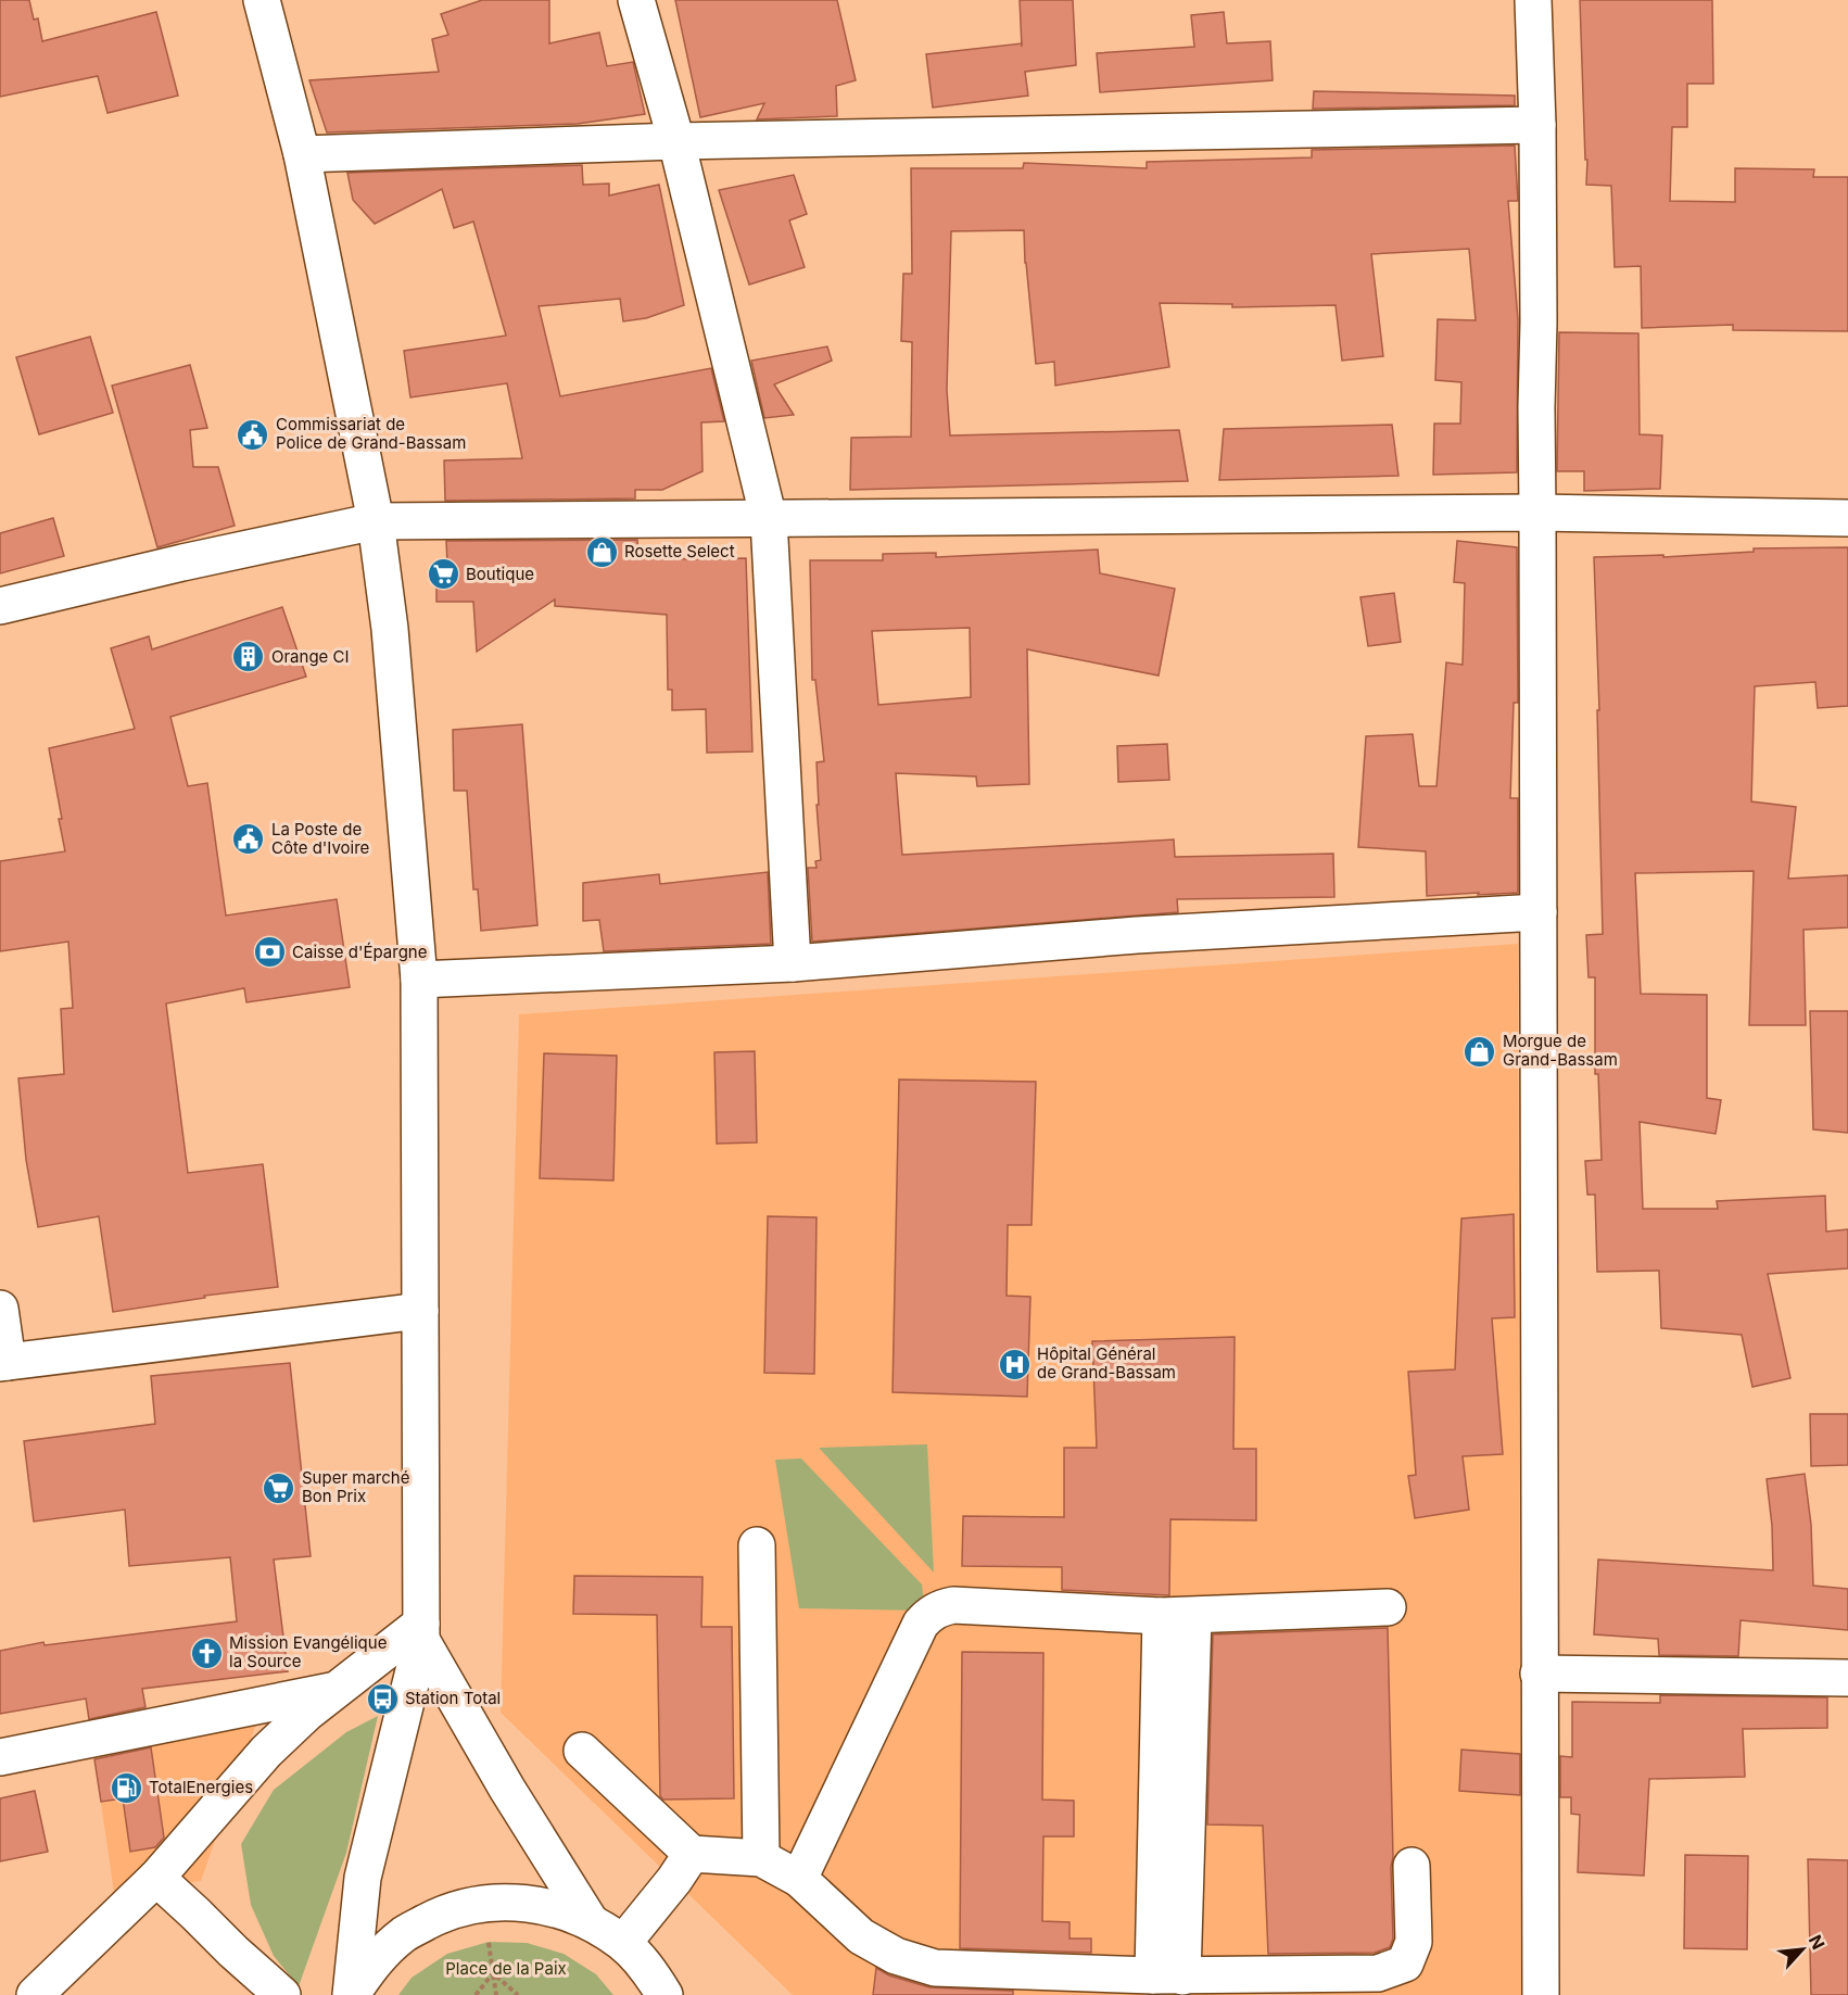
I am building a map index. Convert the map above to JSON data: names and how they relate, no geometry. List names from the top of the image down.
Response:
{
  "parks": ["Place de la Paix"],
  "places": {
    "public building": ["Commissariat de Police de Grand-Bassam", "La Poste de Côte d'Ivoire"],
    "shop": ["Rosette Select", "Morgue de Grand-Bassam"],
    "supermarket": ["Boutique", "Super marché Bon Prix"],
    "building": ["Orange CI"],
    "bank": ["Caisse d'Épargne"],
    "hospital": ["Hôpital Général de Grand-Bassam"],
    "church": ["Mission Evangélique la Source"],
    "bus stop": ["Station Total"],
    "fuel station": ["TotalEnergies"]
  },
  "north": "top right"
}
